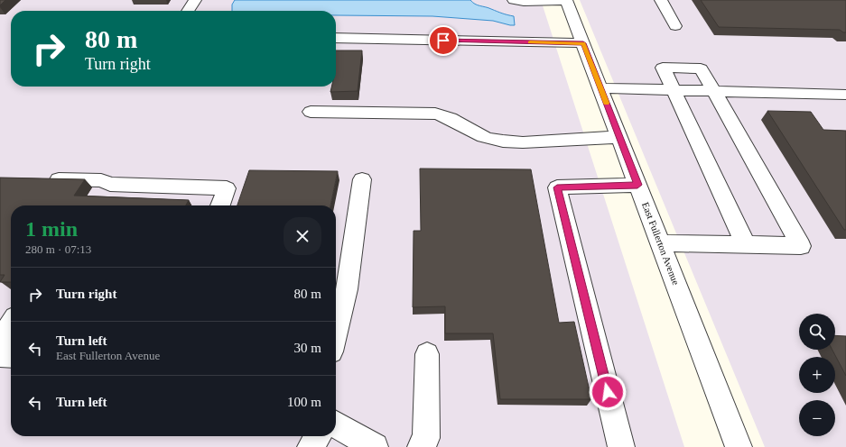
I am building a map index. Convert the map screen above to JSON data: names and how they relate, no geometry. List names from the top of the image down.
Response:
{
  "streets": {
    "street": ["East Fullerton Avenue"]
  },
  "page": {
    "turn": ["80 m", "Turn right"],
    "heading": ["1 min", "280 m · 07:13"],
    "list": [
      {
        "name": "Turn right",
        "value": "80 m"
      },
      {
        "name": "Turn left",
        "note": "East Fullerton Avenue",
        "value": "30 m"
      },
      {
        "name": "Turn left",
        "value": "100 m"
      }
    ],
    "map_buttons": ["+", "−"]
  }
}
